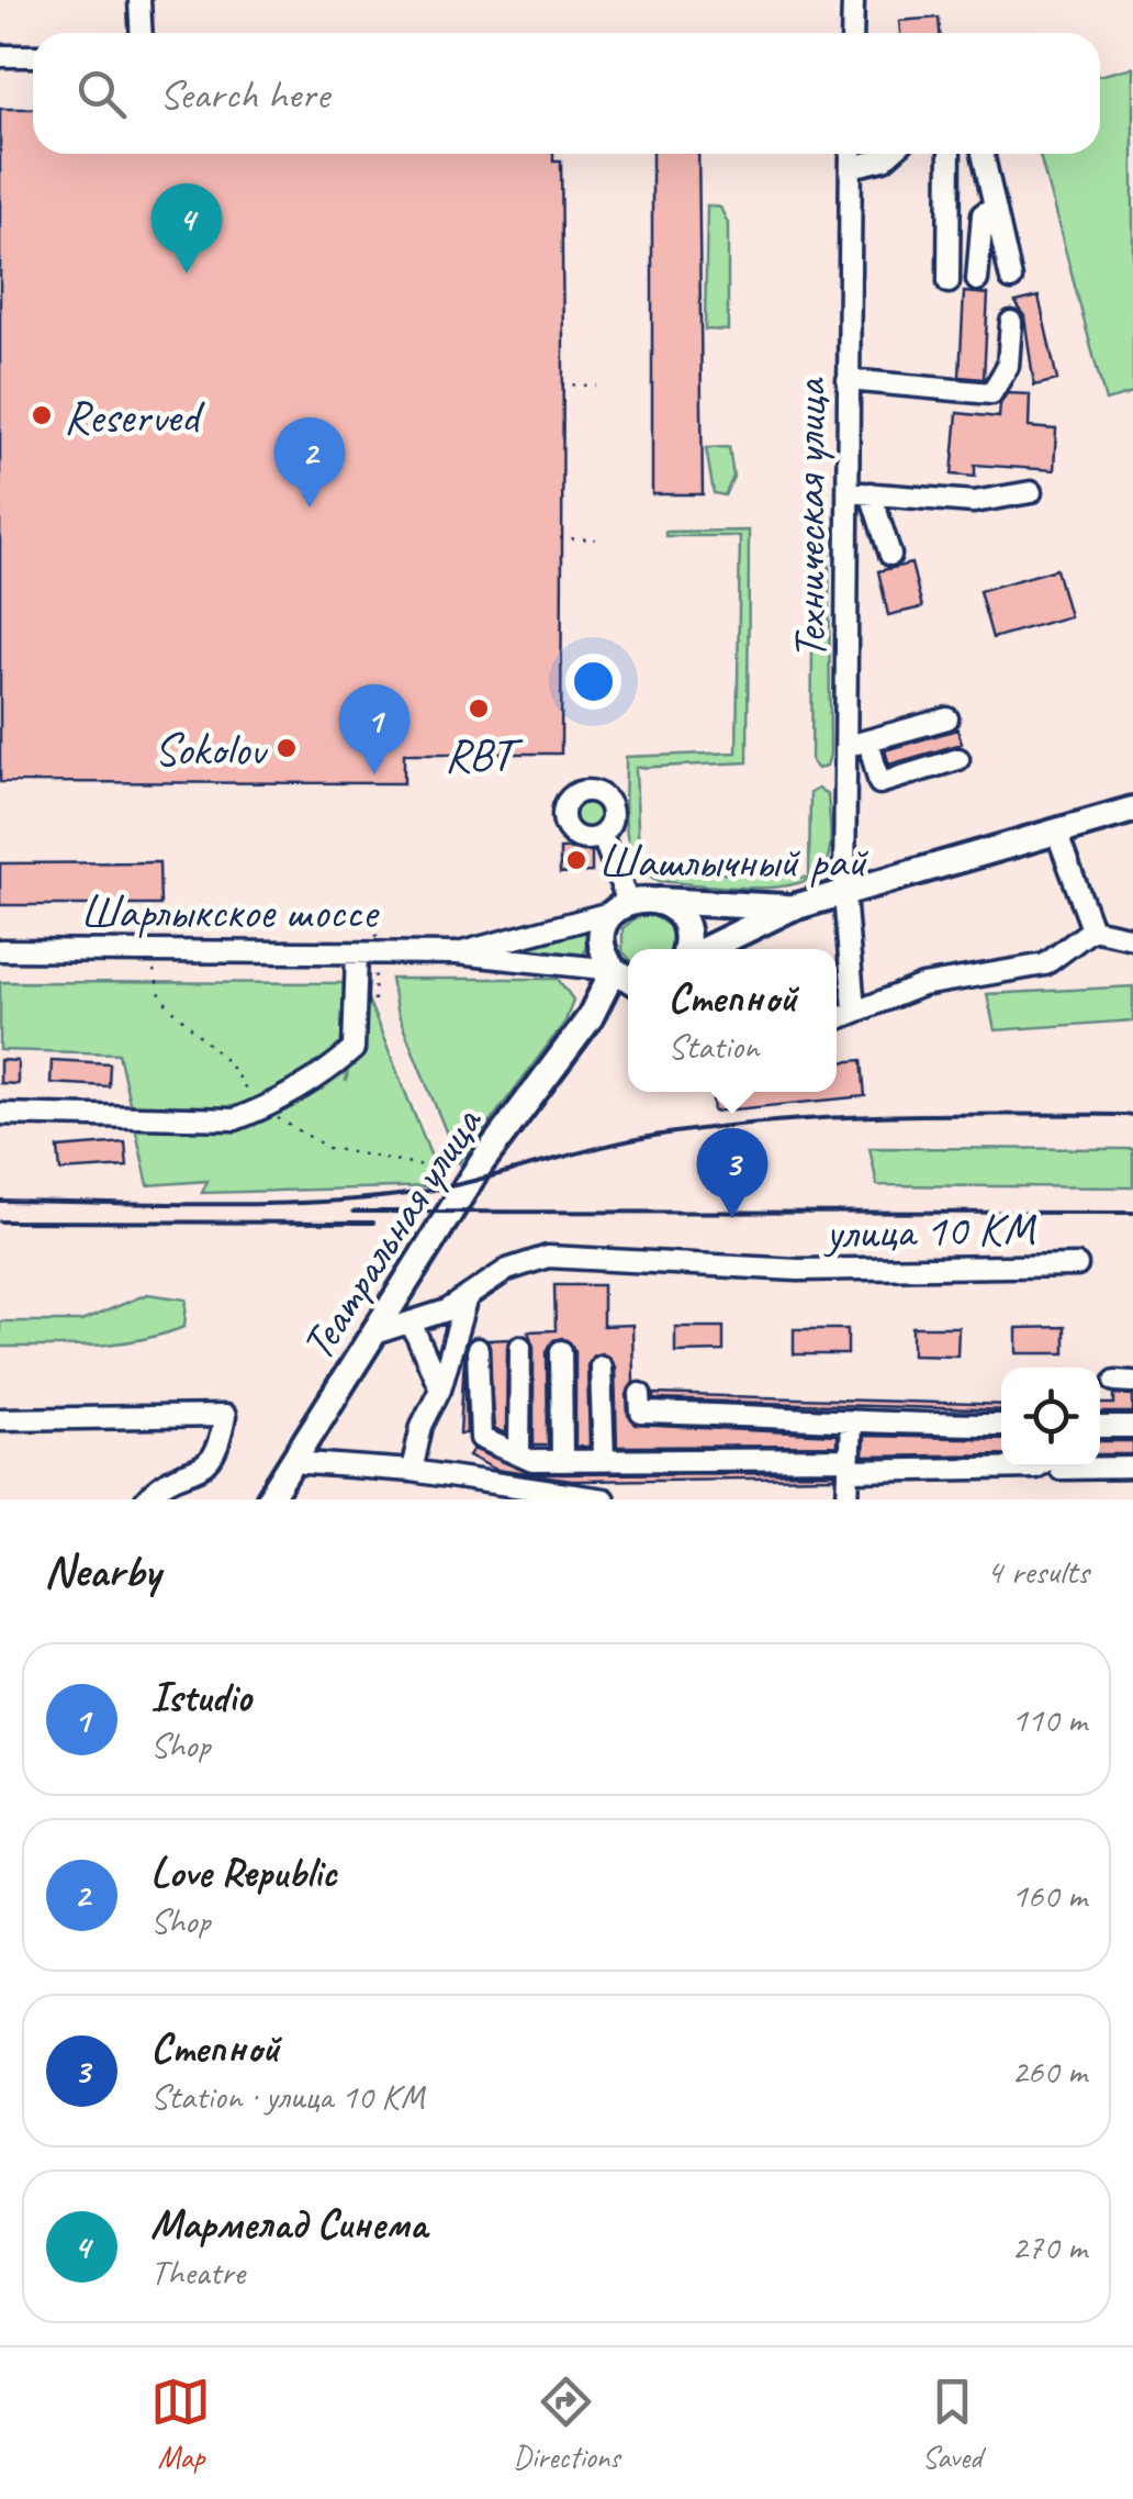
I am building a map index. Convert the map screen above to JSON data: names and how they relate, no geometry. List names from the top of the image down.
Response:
{
  "streets": {
    "main road": ["Театральная улица"],
    "street": ["Техническая улица", "Шарлыкское шоссе", "улица 10 КМ"]
  },
  "crossings": [
    ["Шарлыкское шоссе", "Театральная улица"],
    ["улица 10 КМ", "Театральная улица"]
  ],
  "places": [
    "Reserved",
    "RBT",
    "Sokolov",
    "Шашлычный рай"
  ],
  "page": {
    "search": "Search here",
    "pins": [
      "4",
      "2",
      "1",
      "3"
    ],
    "popup": ["Степной", "Station"],
    "heading": ["Nearby", "4 results"],
    "list": [
      {
        "mark": "1",
        "name": "Istudio",
        "note": "Shop",
        "value": "110 m"
      },
      {
        "mark": "2",
        "name": "Love Republic",
        "note": "Shop",
        "value": "160 m"
      },
      {
        "mark": "3",
        "name": "Степной",
        "note": "Station · улица 10 КМ",
        "value": "260 m"
      },
      {
        "mark": "4",
        "name": "Мармелад Синема",
        "note": "Theatre",
        "value": "270 m"
      }
    ],
    "nav": ["Map", "Directions", "Saved"]
  }
}
